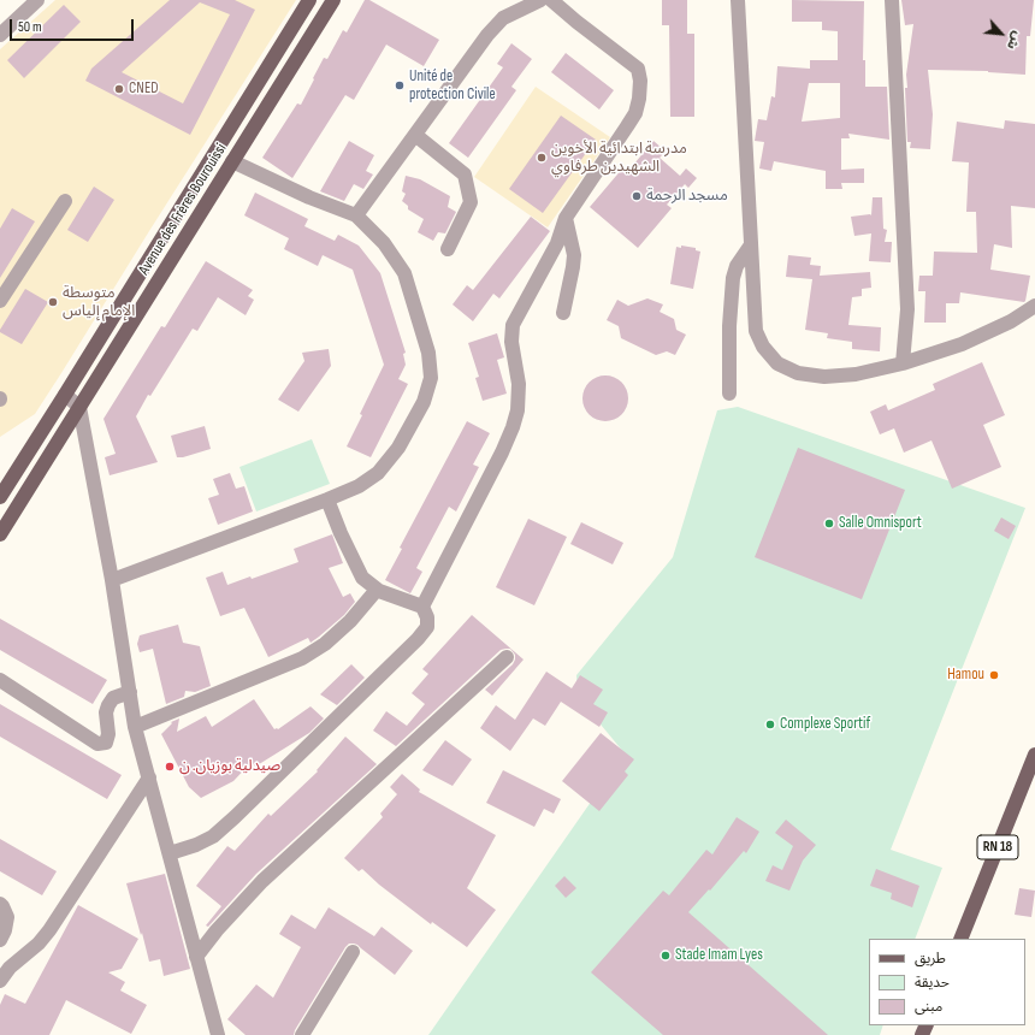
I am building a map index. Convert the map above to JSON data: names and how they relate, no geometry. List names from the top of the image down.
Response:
{
  "streets": {
    "main road": ["Avenue des Frères Bourouissi", "RN 18"]
  },
  "places": [
    "Unité de protection Civile",
    "CNED",
    "مدرسة ابتدائية الأخوين الشهيدين طرفاوي",
    "مسجد الرحمة",
    "متوسطة الإمام إلياس",
    "Salle Omnisport",
    "Hamou",
    "Complexe Sportif",
    "صيدلية بوزيان. ن",
    "Stade Imam Lyes"
  ],
  "legend": ["طريق", "حديقة", "مبنى"],
  "scale_bar": "50 m",
  "north": "bottom right"
}
